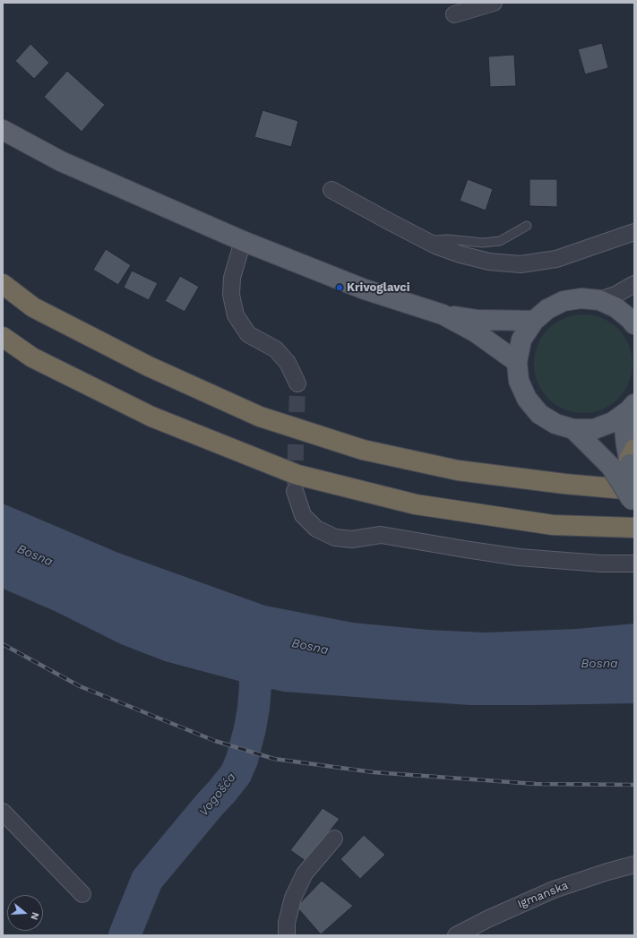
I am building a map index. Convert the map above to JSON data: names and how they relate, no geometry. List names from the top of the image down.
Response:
{
  "streets": {
    "street": ["Igmanska"]
  },
  "water": ["Bosna", "Vogošća"],
  "places": ["Krivoglavci"],
  "north": "right"
}
